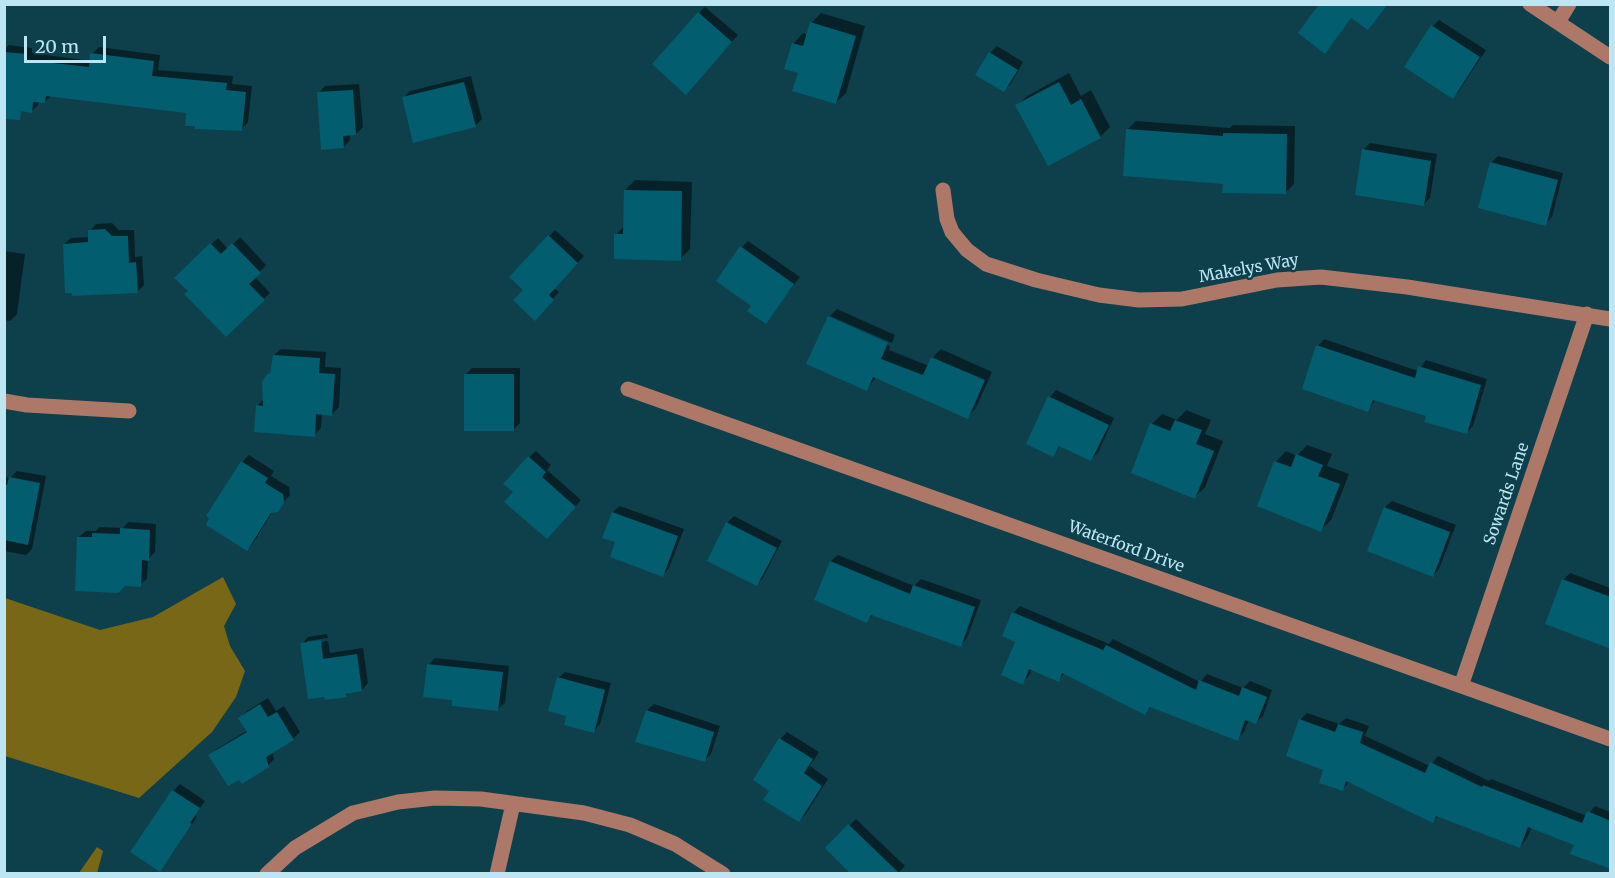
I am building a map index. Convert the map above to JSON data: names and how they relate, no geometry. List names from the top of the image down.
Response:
{
  "streets": {
    "street": ["Makelys Way", "Sowards Lane", "Waterford Drive"]
  },
  "crossings": [
    ["Makelys Way", "Sowards Lane"],
    ["Sowards Lane", "Waterford Drive"]
  ],
  "scale_bar": "20 m"
}
